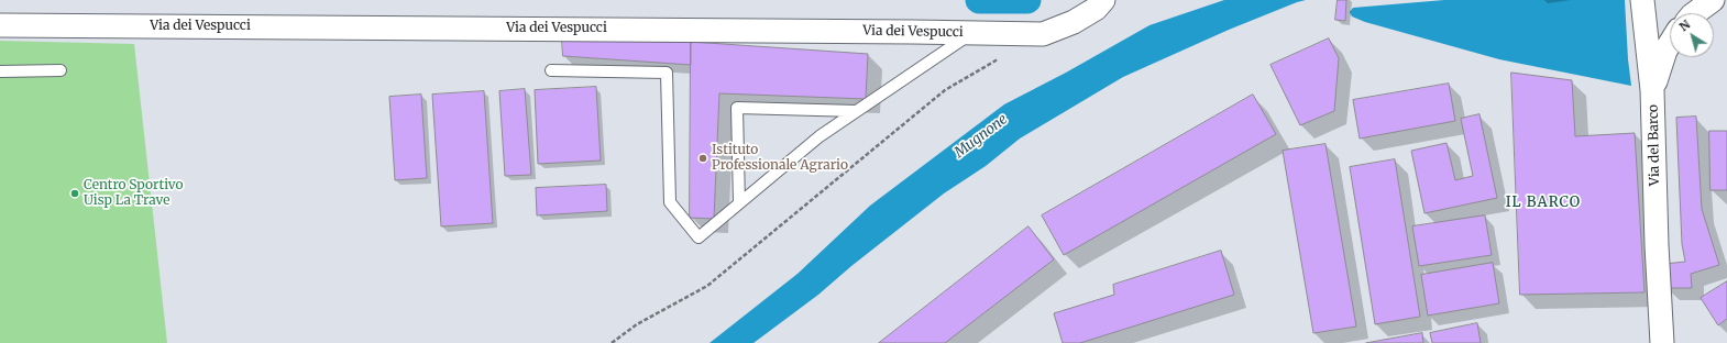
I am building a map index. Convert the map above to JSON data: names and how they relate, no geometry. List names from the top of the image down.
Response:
{
  "streets": {
    "street": ["Via dei Vespucci", "Via del Barco"]
  },
  "districts": ["IL BARCO"],
  "water": ["Mugnone"],
  "places": ["Istituto Professionale Agrario", "Centro Sportivo Uisp La Trave"],
  "north": "top left"
}
